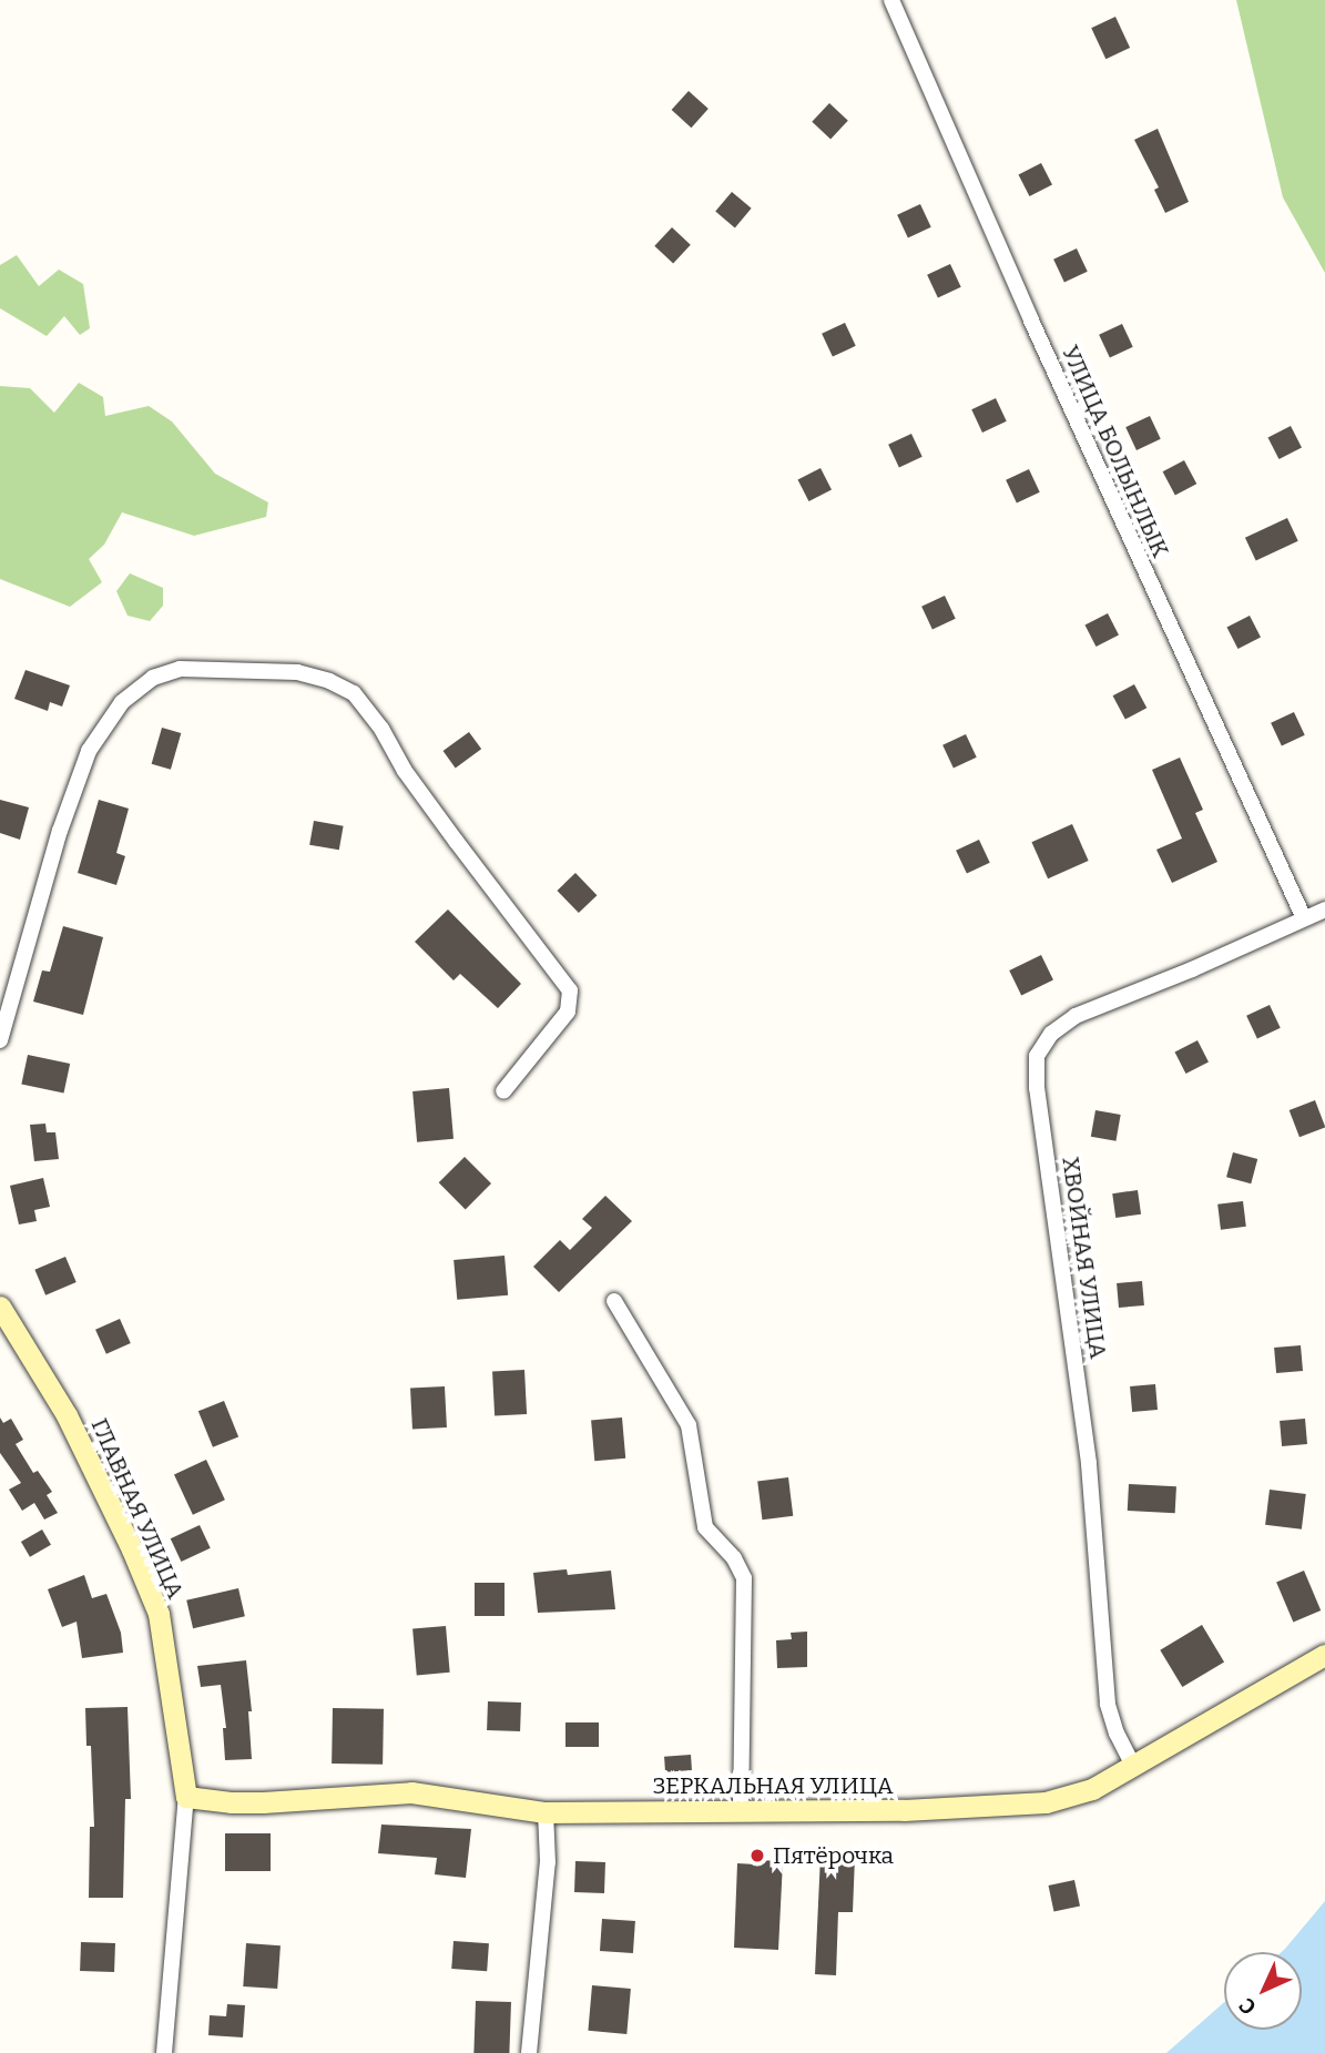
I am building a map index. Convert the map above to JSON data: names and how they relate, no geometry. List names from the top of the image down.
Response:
{
  "streets": {
    "street": [
      "УЛИЦА БОЛЫНЛЫК",
      "ХВОЙНАЯ УЛИЦА",
      "ГЛАВНАЯ УЛИЦА",
      "ЗЕРКАЛЬНАЯ УЛИЦА"
    ]
  },
  "crossings": [
    ["УЛИЦА БОЛЫНЛЫК", "ХВОЙНАЯ УЛИЦА"],
    ["ХВОЙНАЯ УЛИЦА", "ЗЕРКАЛЬНАЯ УЛИЦА"],
    ["ГЛАВНАЯ УЛИЦА", "ЗЕРКАЛЬНАЯ УЛИЦА"]
  ],
  "places": ["Пятёрочка"],
  "north": "bottom left"
}
